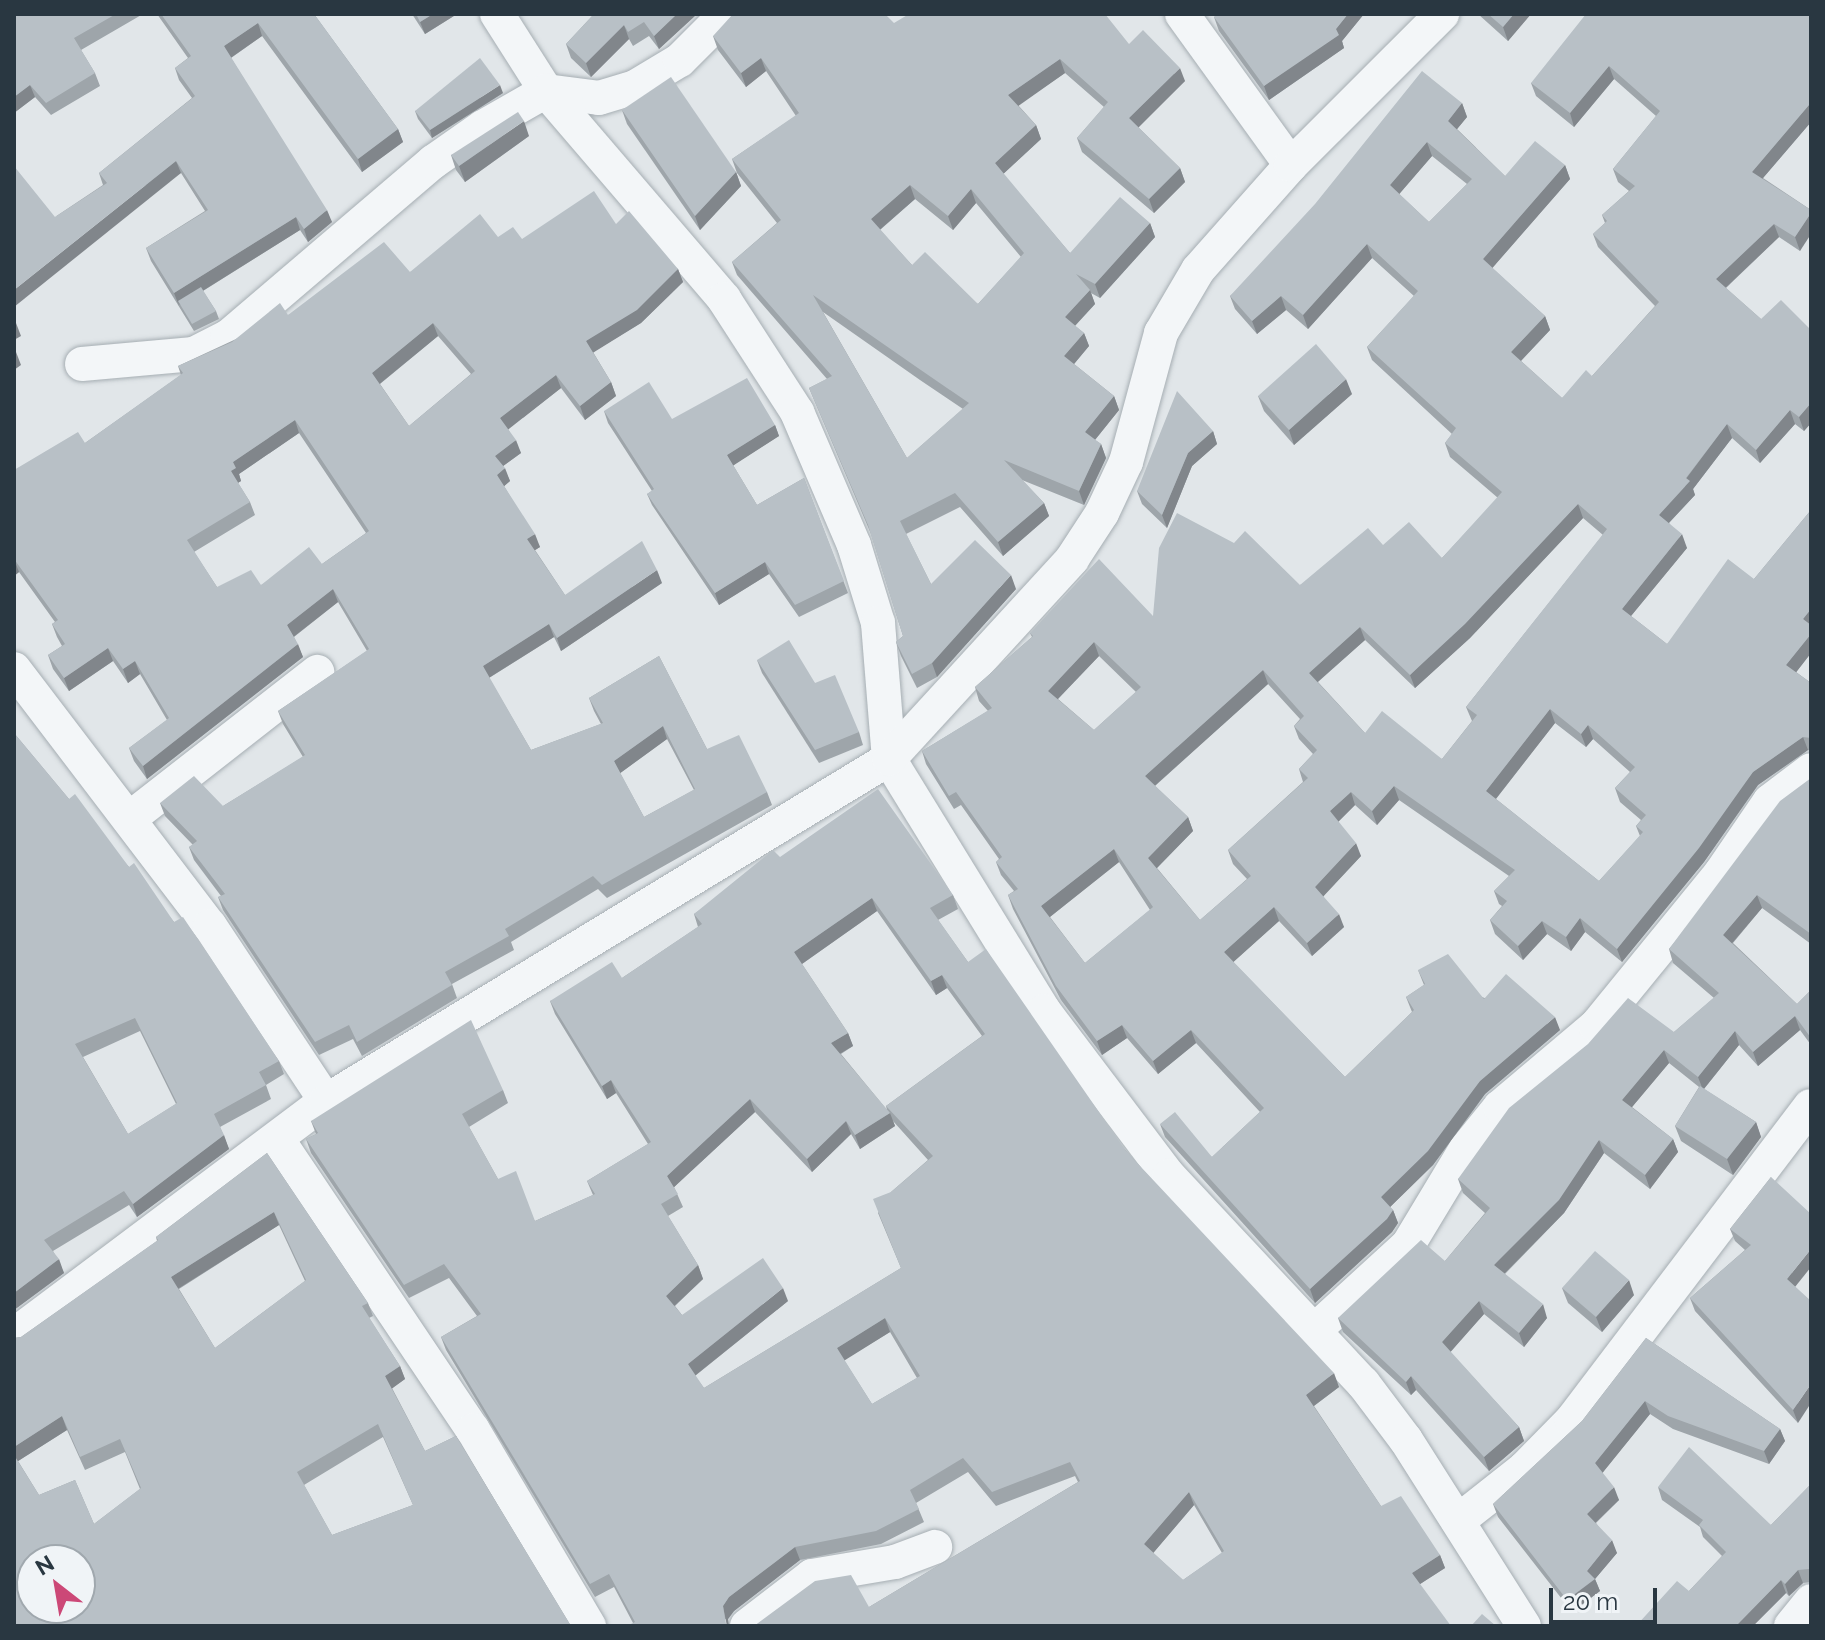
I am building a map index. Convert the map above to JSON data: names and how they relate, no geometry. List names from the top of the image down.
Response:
{
  "scale_bar": "20 m",
  "north": "top left"
}
